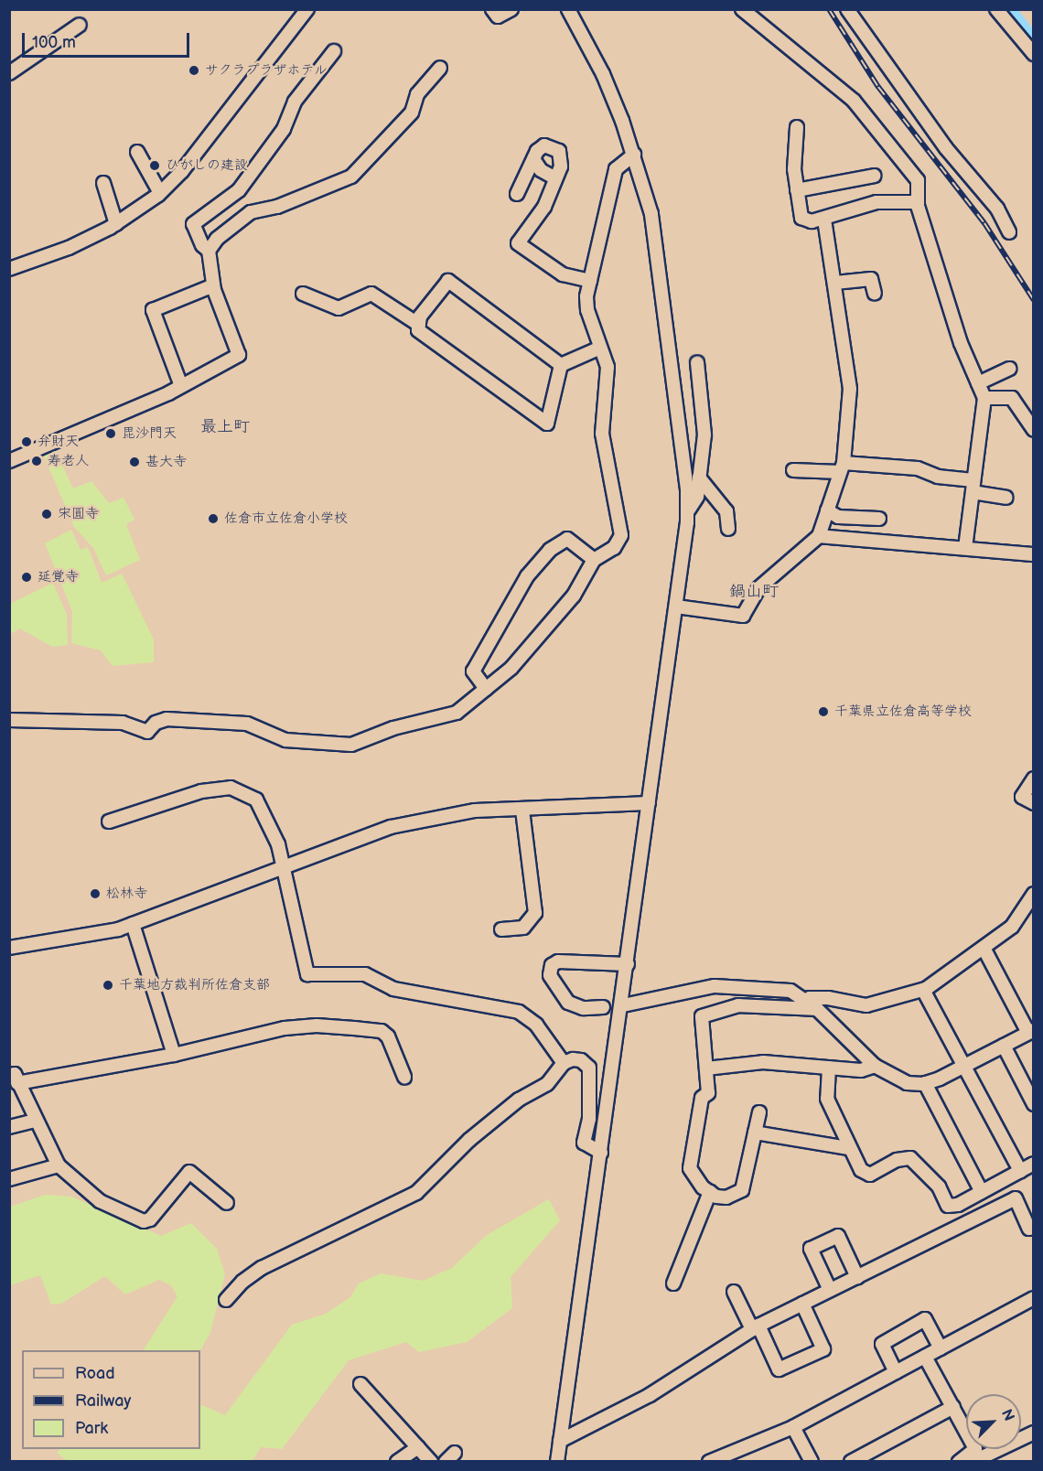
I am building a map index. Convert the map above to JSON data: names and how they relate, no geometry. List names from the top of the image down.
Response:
{
  "districts": ["最上町", "鍋山町"],
  "places": [
    "サクラプラザホテル",
    "ひがしの建設",
    "毘沙門天",
    "弁財天",
    "寿老人",
    "甚大寺",
    "宋圓寺",
    "佐倉市立佐倉小学校",
    "延覚寺",
    "千葉県立佐倉高等学校",
    "松林寺",
    "千葉地方裁判所佐倉支部"
  ],
  "legend": ["Road", "Railway", "Park"],
  "scale_bar": "100 m",
  "north": "top right"
}
